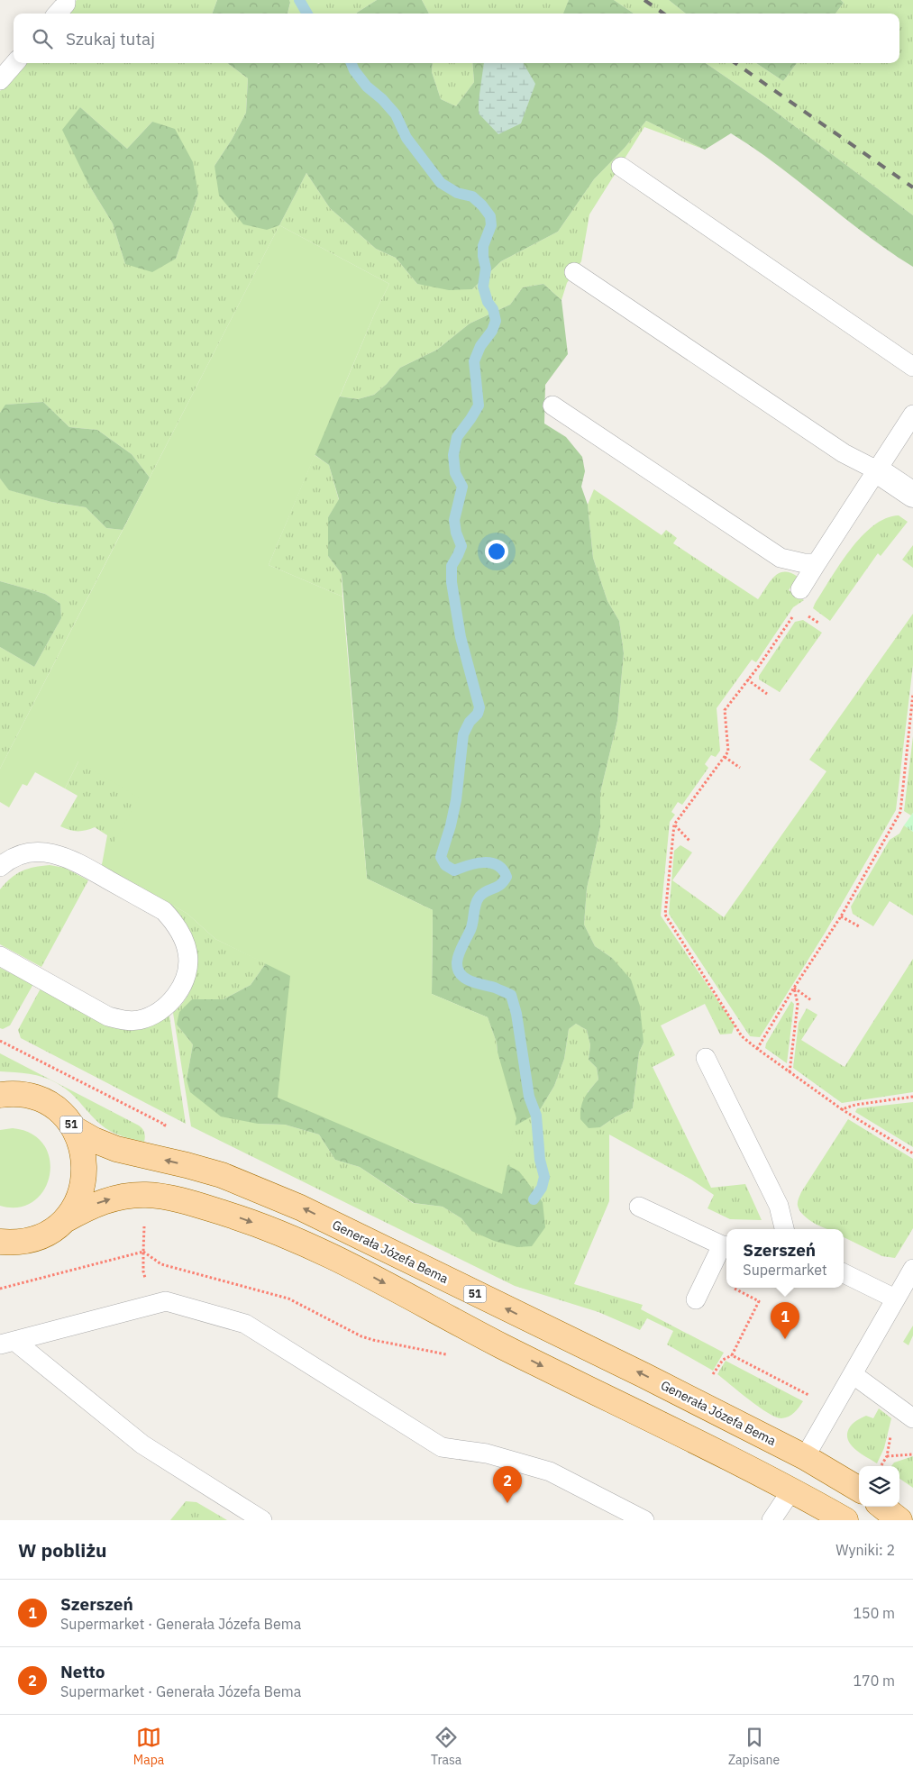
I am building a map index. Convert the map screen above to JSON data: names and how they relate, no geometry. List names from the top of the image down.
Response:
{
  "streets": {
    "main road": ["51", "Generała Józefa Bema"]
  },
  "crossings": [
    ["51", "Generała Józefa Bema"]
  ],
  "page": {
    "search": "Szukaj tutaj",
    "popup": ["Szerszeń", "Supermarket"],
    "pins": ["1", "2"],
    "heading": ["W pobliżu", "Wyniki: 2"],
    "list": [
      {
        "mark": "1",
        "name": "Szerszeń",
        "note": "Supermarket · Generała Józefa Bema",
        "value": "150 m"
      },
      {
        "mark": "2",
        "name": "Netto",
        "note": "Supermarket · Generała Józefa Bema",
        "value": "170 m"
      }
    ],
    "nav": ["Mapa", "Trasa", "Zapisane"]
  }
}
